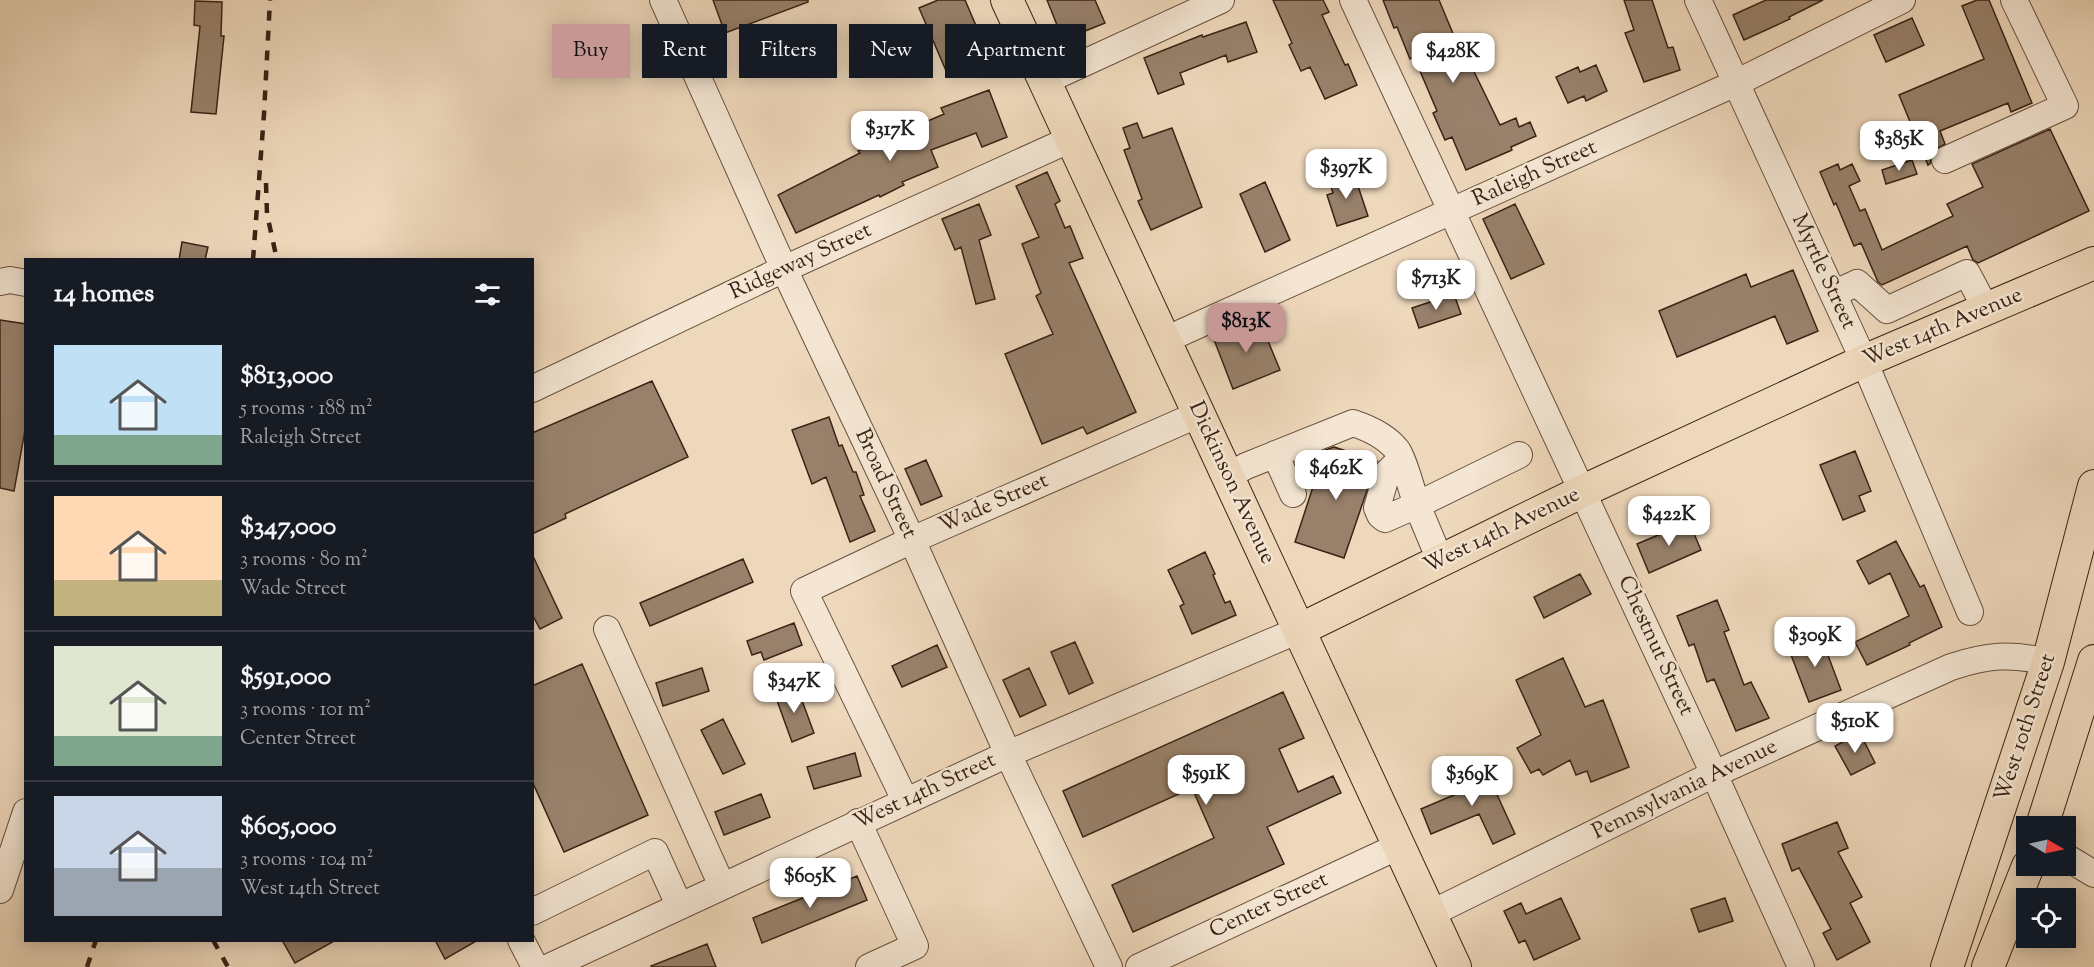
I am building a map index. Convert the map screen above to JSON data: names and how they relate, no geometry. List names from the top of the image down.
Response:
{
  "streets": {
    "main road": ["West 14th Avenue", "Dickinson Avenue", "West 10th Street"],
    "street": [
      "Raleigh Street",
      "Ridgeway Street",
      "Myrtle Street",
      "Broad Street",
      "Wade Street",
      "Chestnut Street",
      "Pennsylvania Avenue",
      "West 14th Street",
      "Center Street"
    ]
  },
  "crossings": [
    ["Raleigh Street", "Myrtle Street"],
    ["Raleigh Street", "Dickinson Avenue"],
    ["Raleigh Street", "Chestnut Street"],
    ["Ridgeway Street", "Dickinson Avenue"],
    ["Ridgeway Street", "Broad Street"],
    ["Myrtle Street", "West 14th Avenue"],
    ["West 14th Avenue", "Dickinson Avenue"],
    ["West 14th Avenue", "Broad Street"],
    ["West 14th Avenue", "Chestnut Street"],
    ["West 14th Avenue", "West 14th Street"],
    ["Dickinson Avenue", "Wade Street"],
    ["Dickinson Avenue", "Pennsylvania Avenue"],
    ["Dickinson Avenue", "Center Street"],
    ["Broad Street", "Wade Street"],
    ["Broad Street", "West 14th Street"],
    ["Wade Street", "West 14th Street"],
    ["Chestnut Street", "Pennsylvania Avenue"],
    ["West 10th Street", "Pennsylvania Avenue"]
  ],
  "north": "right",
  "page": {
    "chip": [
      "Buy",
      "Rent",
      "Filters",
      "New",
      "Apartment"
    ],
    "price": [
      "$428K",
      "$317K",
      "$385K",
      "$397K",
      "$713K",
      "$813K",
      "$462K",
      "$422K",
      "$309K",
      "$347K",
      "$510K",
      "$591K",
      "$369K",
      "$605K"
    ],
    "heading": "14 homes",
    "list": [
      {
        "name": "$813,000",
        "note": "5 rooms · 188 m² · Raleigh Street"
      },
      {
        "name": "$347,000",
        "note": "3 rooms · 80 m² · Wade Street"
      },
      {
        "name": "$591,000",
        "note": "3 rooms · 101 m² · Center Street"
      },
      {
        "name": "$605,000",
        "note": "3 rooms · 104 m² · West 14th Street"
      }
    ]
  }
}
